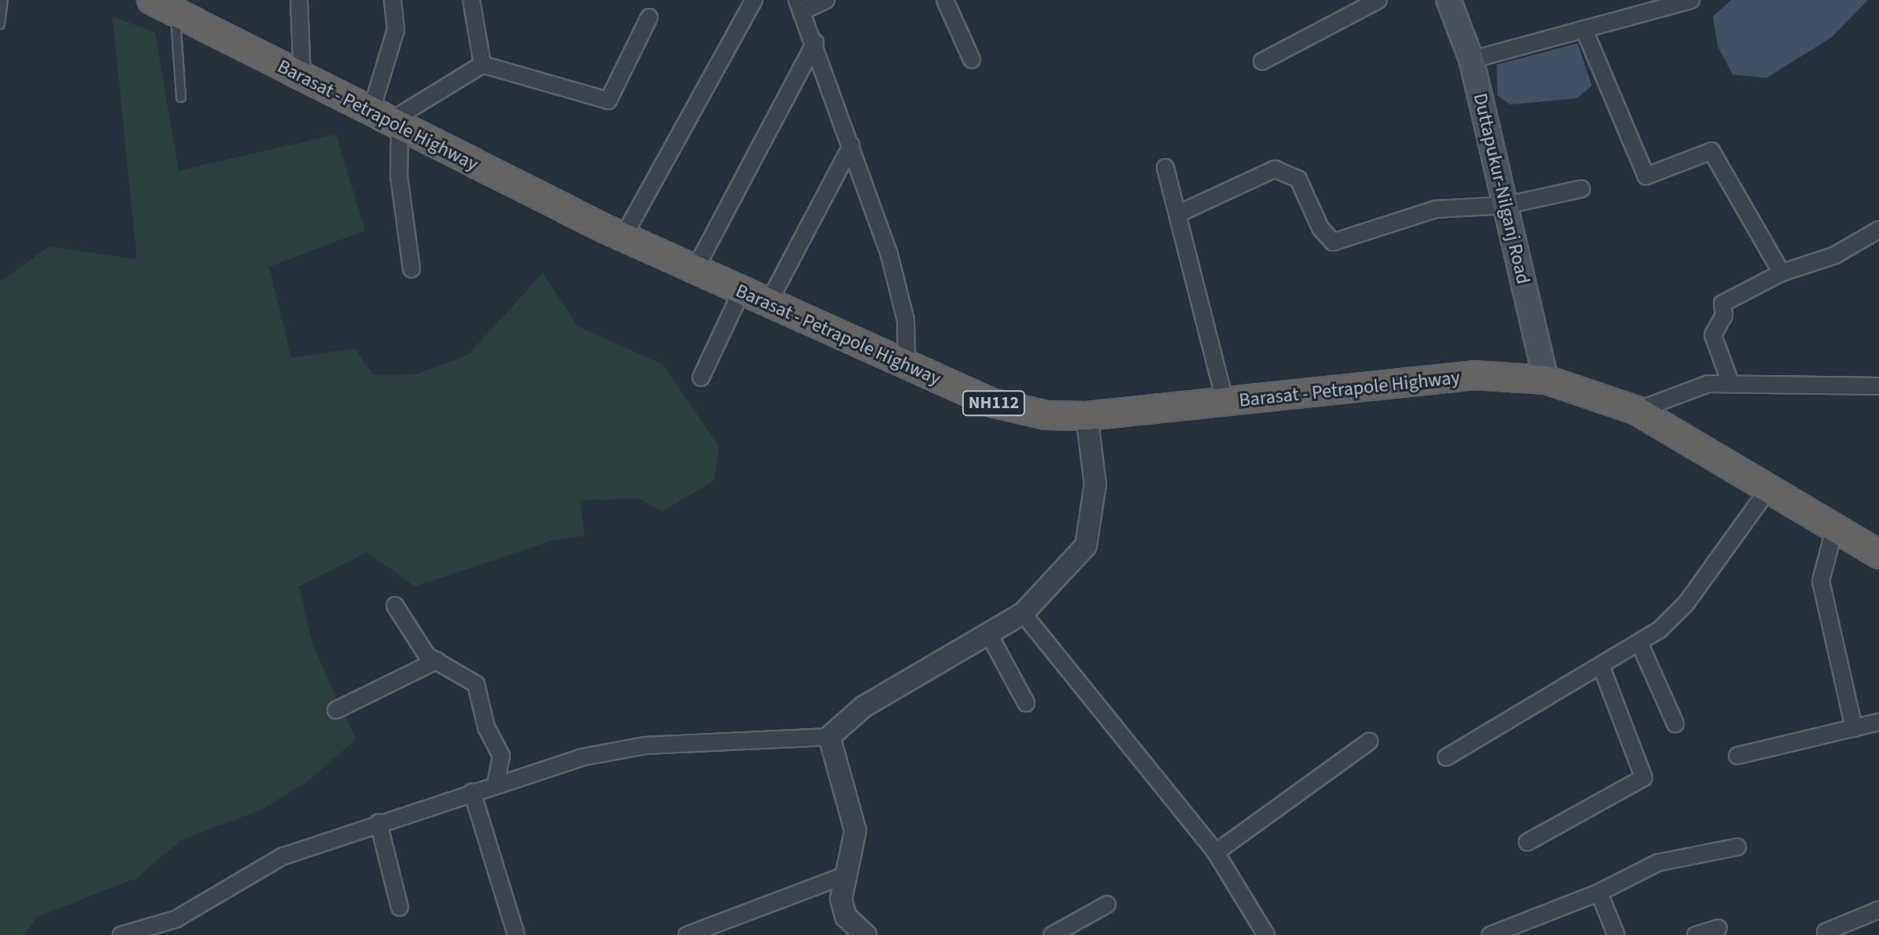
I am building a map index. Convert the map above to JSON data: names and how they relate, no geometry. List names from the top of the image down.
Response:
{
  "streets": {
    "highway": ["Barasat - Petrapole Highway", "NH112"],
    "main road": ["Duttapukur-Nilganj Road"]
  },
  "crossings": [
    ["Barasat - Petrapole Highway", "Duttapukur-Nilganj Road"]
  ]
}
